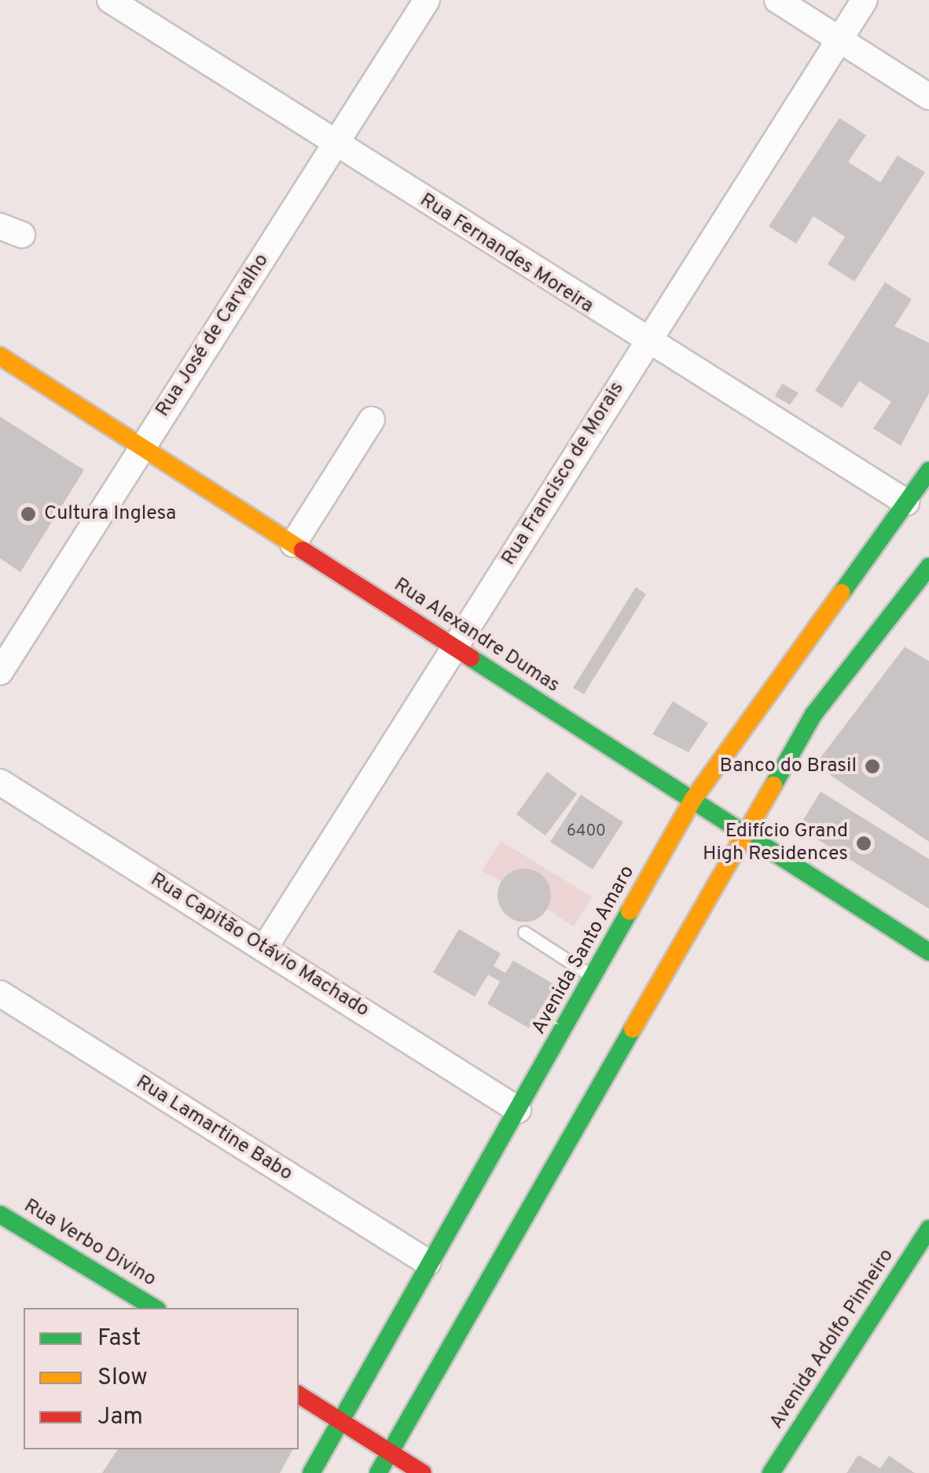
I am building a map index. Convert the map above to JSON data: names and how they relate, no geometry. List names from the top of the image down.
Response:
{
  "streets": {
    "main road": [
      "Rua Alexandre Dumas",
      "Avenida Santo Amaro",
      "Rua Verbo Divino",
      "Avenida Adolfo Pinheiro"
    ],
    "street": [
      "Rua Fernandes Moreira",
      "Rua José de Carvalho",
      "Rua Francisco de Morais",
      "Rua Capitão Otávio Machado",
      "Rua Lamartine Babo"
    ]
  },
  "crossings": [
    ["Rua Fernandes Moreira", "Rua José de Carvalho"],
    ["Rua Fernandes Moreira", "Rua Francisco de Morais"],
    ["Rua Fernandes Moreira", "Avenida Santo Amaro"],
    ["Rua José de Carvalho", "Rua Alexandre Dumas"],
    ["Rua Francisco de Morais", "Rua Alexandre Dumas"],
    ["Rua Francisco de Morais", "Rua Capitão Otávio Machado"],
    ["Rua Alexandre Dumas", "Avenida Santo Amaro"],
    ["Rua Capitão Otávio Machado", "Avenida Santo Amaro"],
    ["Avenida Santo Amaro", "Rua Lamartine Babo"]
  ],
  "places": ["Cultura Inglesa", "Banco do Brasil", "Edifício Grand High Residences"],
  "house_numbers": ["6400"],
  "legend": ["Fast", "Slow", "Jam"]
}
